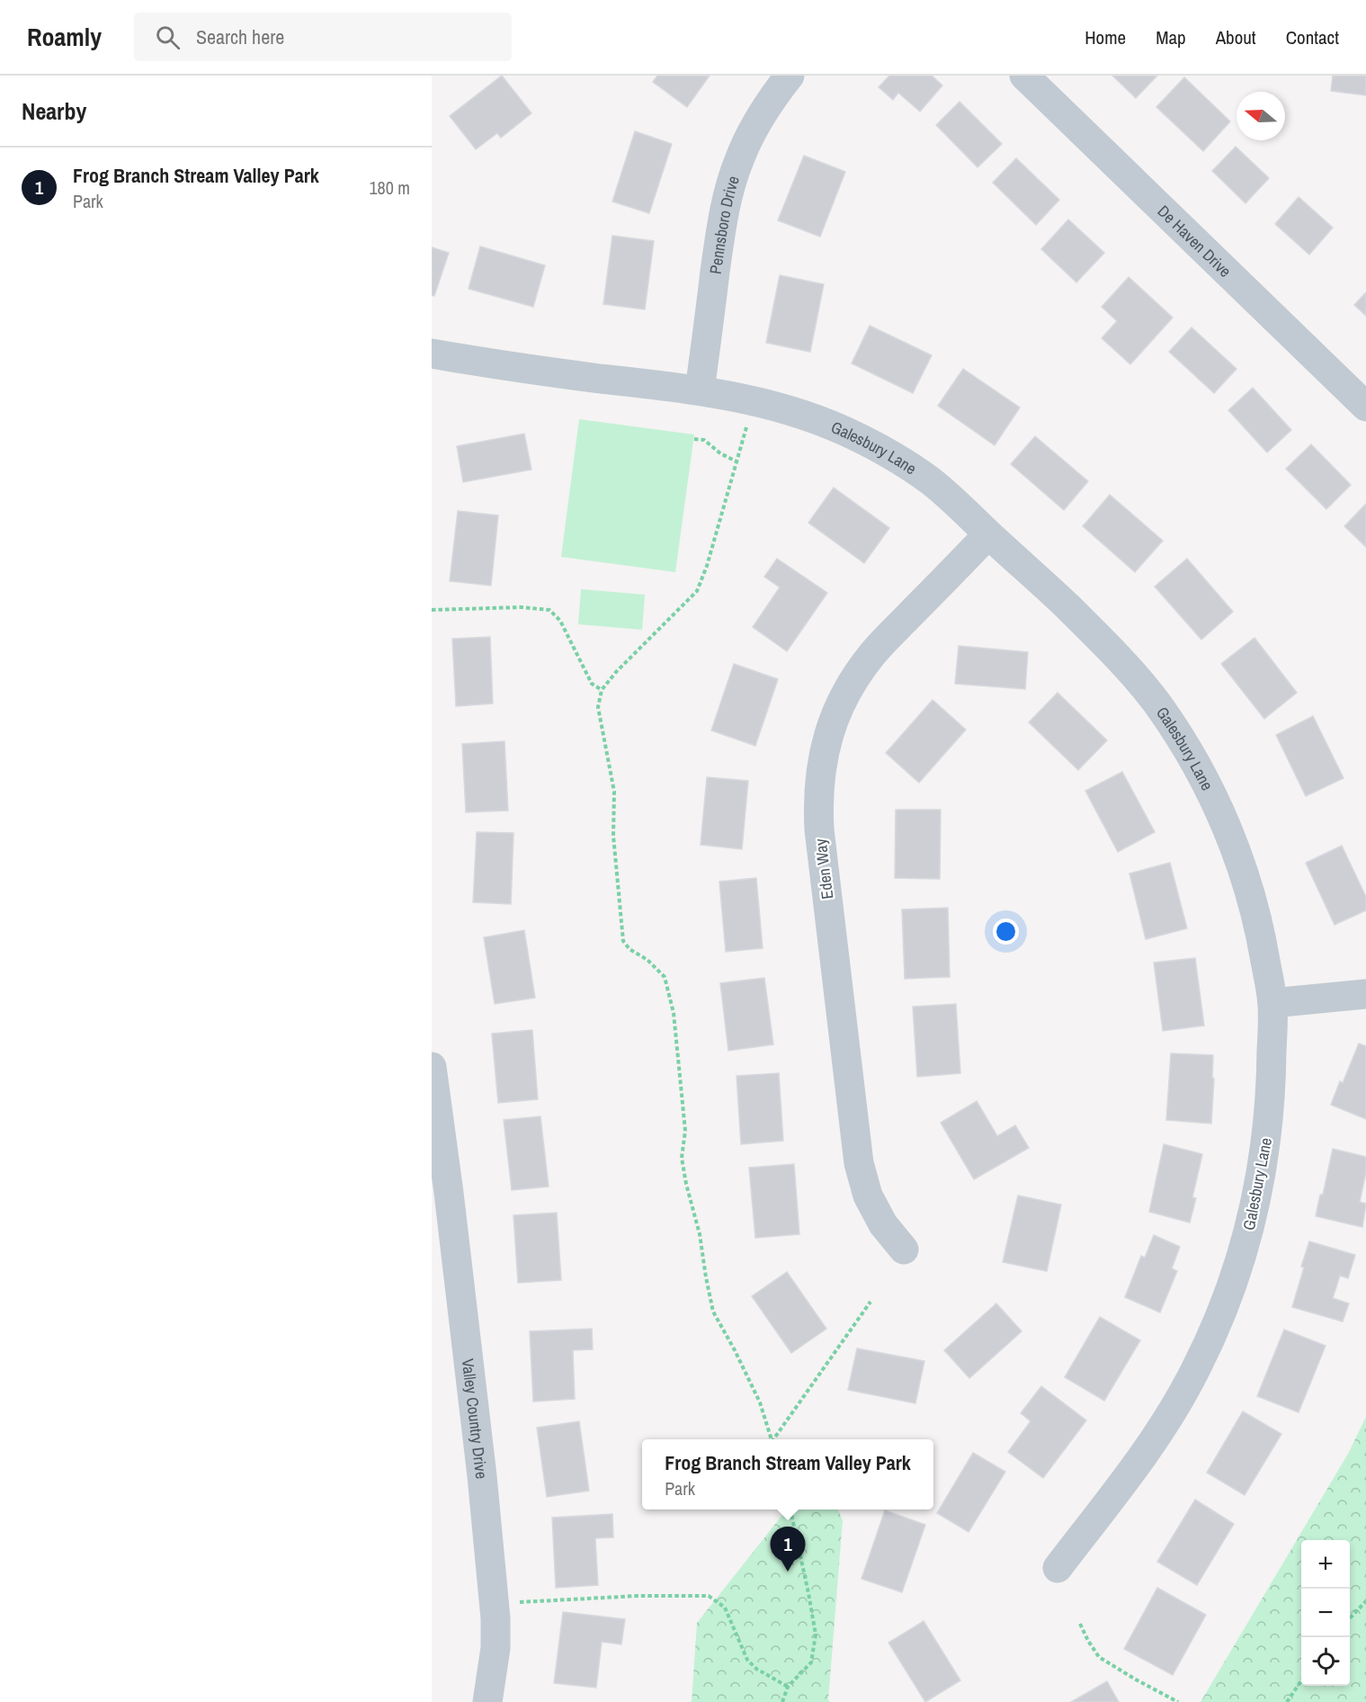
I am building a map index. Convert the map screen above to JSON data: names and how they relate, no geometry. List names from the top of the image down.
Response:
{
  "streets": {
    "street": [
      "Pennsboro Drive",
      "De Haven Drive",
      "Galesbury Lane",
      "Eden Way",
      "Valley Country Drive"
    ]
  },
  "crossings": [
    ["Pennsboro Drive", "Galesbury Lane"],
    ["Galesbury Lane", "Eden Way"]
  ],
  "north": "left",
  "page": {
    "header": "Roamly",
    "search": "Search here",
    "nav": [
      "Home",
      "Map",
      "About",
      "Contact"
    ],
    "heading": "Nearby",
    "list": [
      {
        "mark": "1",
        "name": "Frog Branch Stream Valley Park",
        "note": "Park",
        "value": "180 m"
      }
    ],
    "popup": ["Frog Branch Stream Valley Park", "Park"],
    "pins": "1",
    "map_buttons": ["+", "−"]
  }
}
